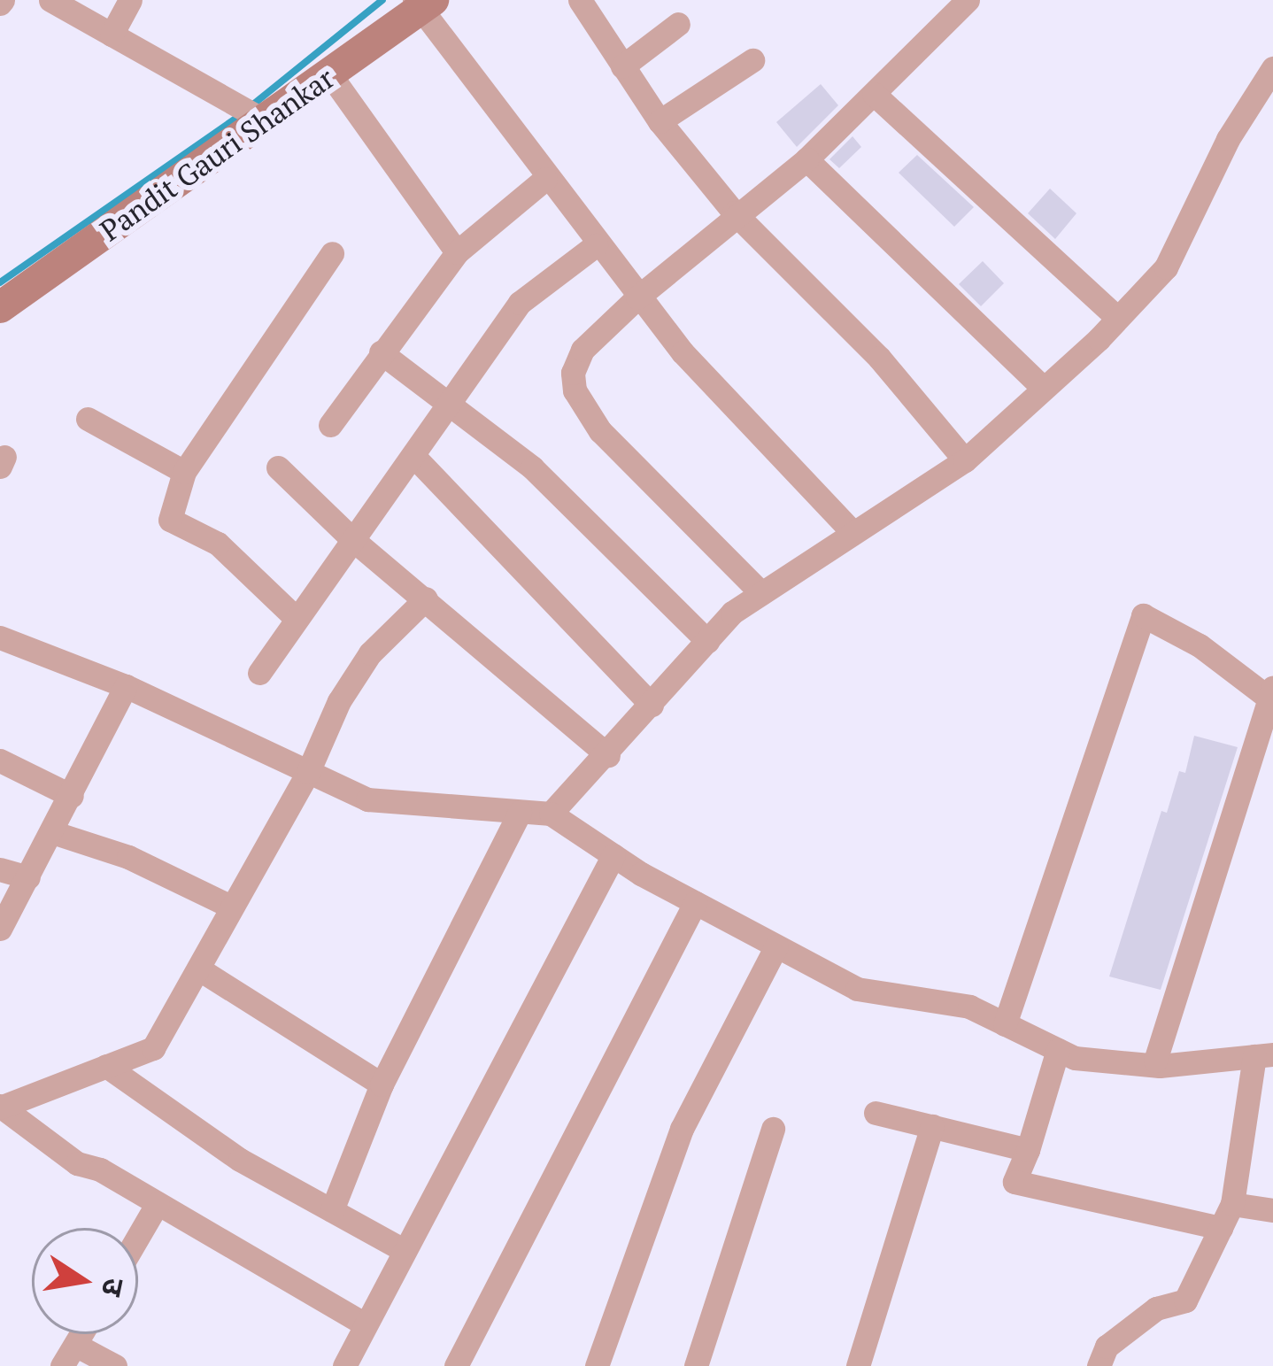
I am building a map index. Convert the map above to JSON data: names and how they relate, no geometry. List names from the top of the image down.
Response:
{
  "streets": {
    "street": ["Pandit Gauri Shankar"]
  },
  "north": "right"
}
